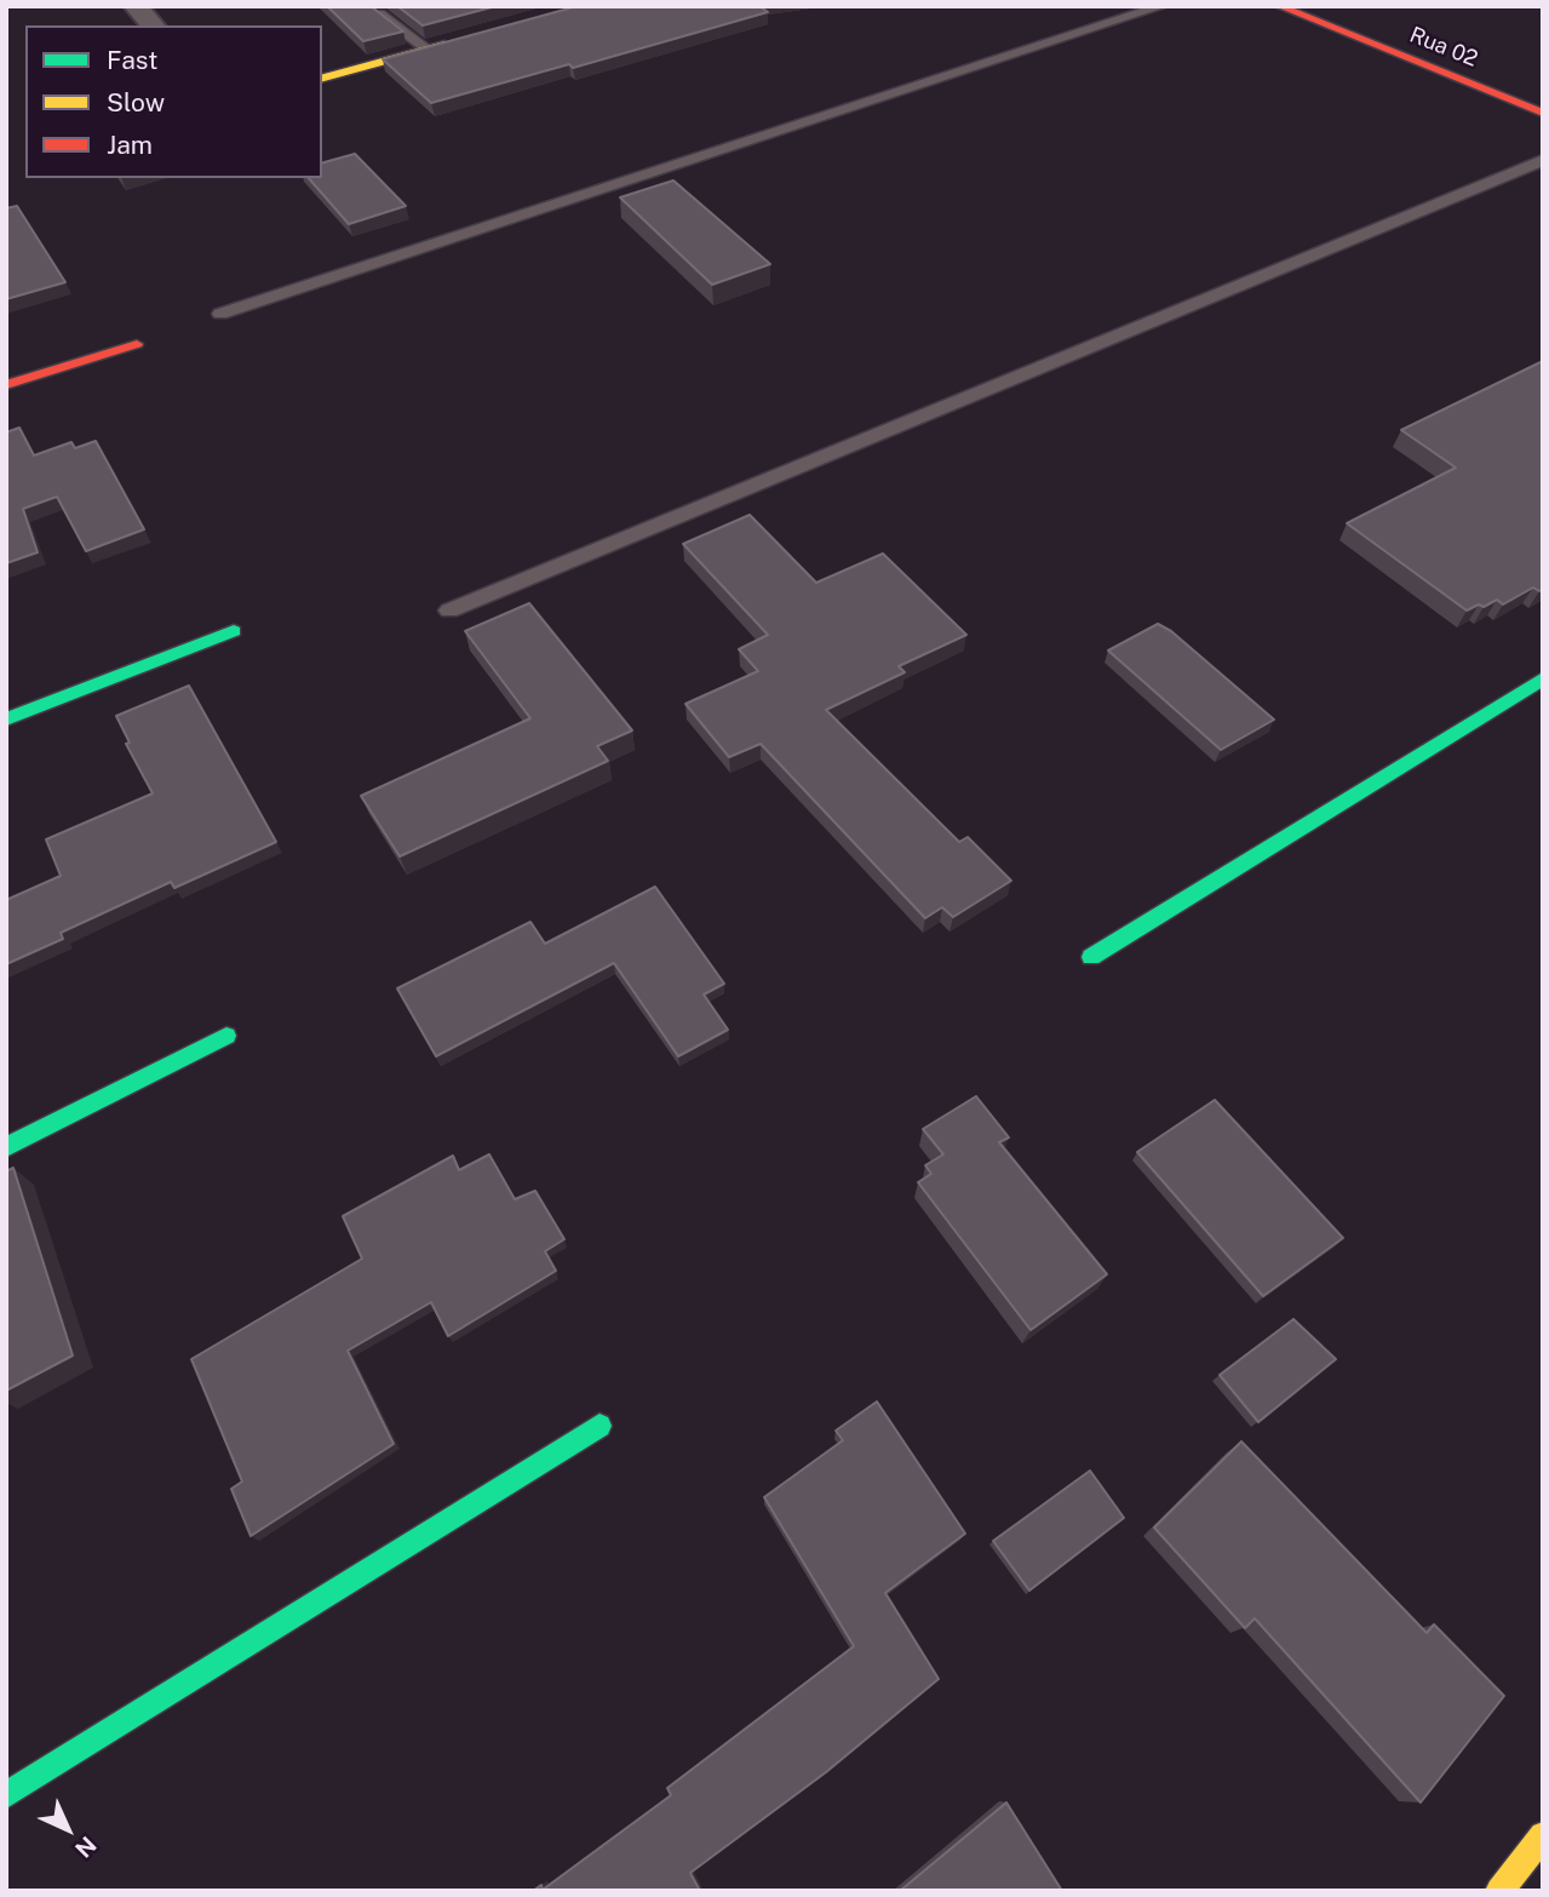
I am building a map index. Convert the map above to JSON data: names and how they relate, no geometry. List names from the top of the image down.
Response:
{
  "streets": {
    "street": ["Rua 02"]
  },
  "legend": ["Fast", "Slow", "Jam"],
  "north": "bottom right"
}
